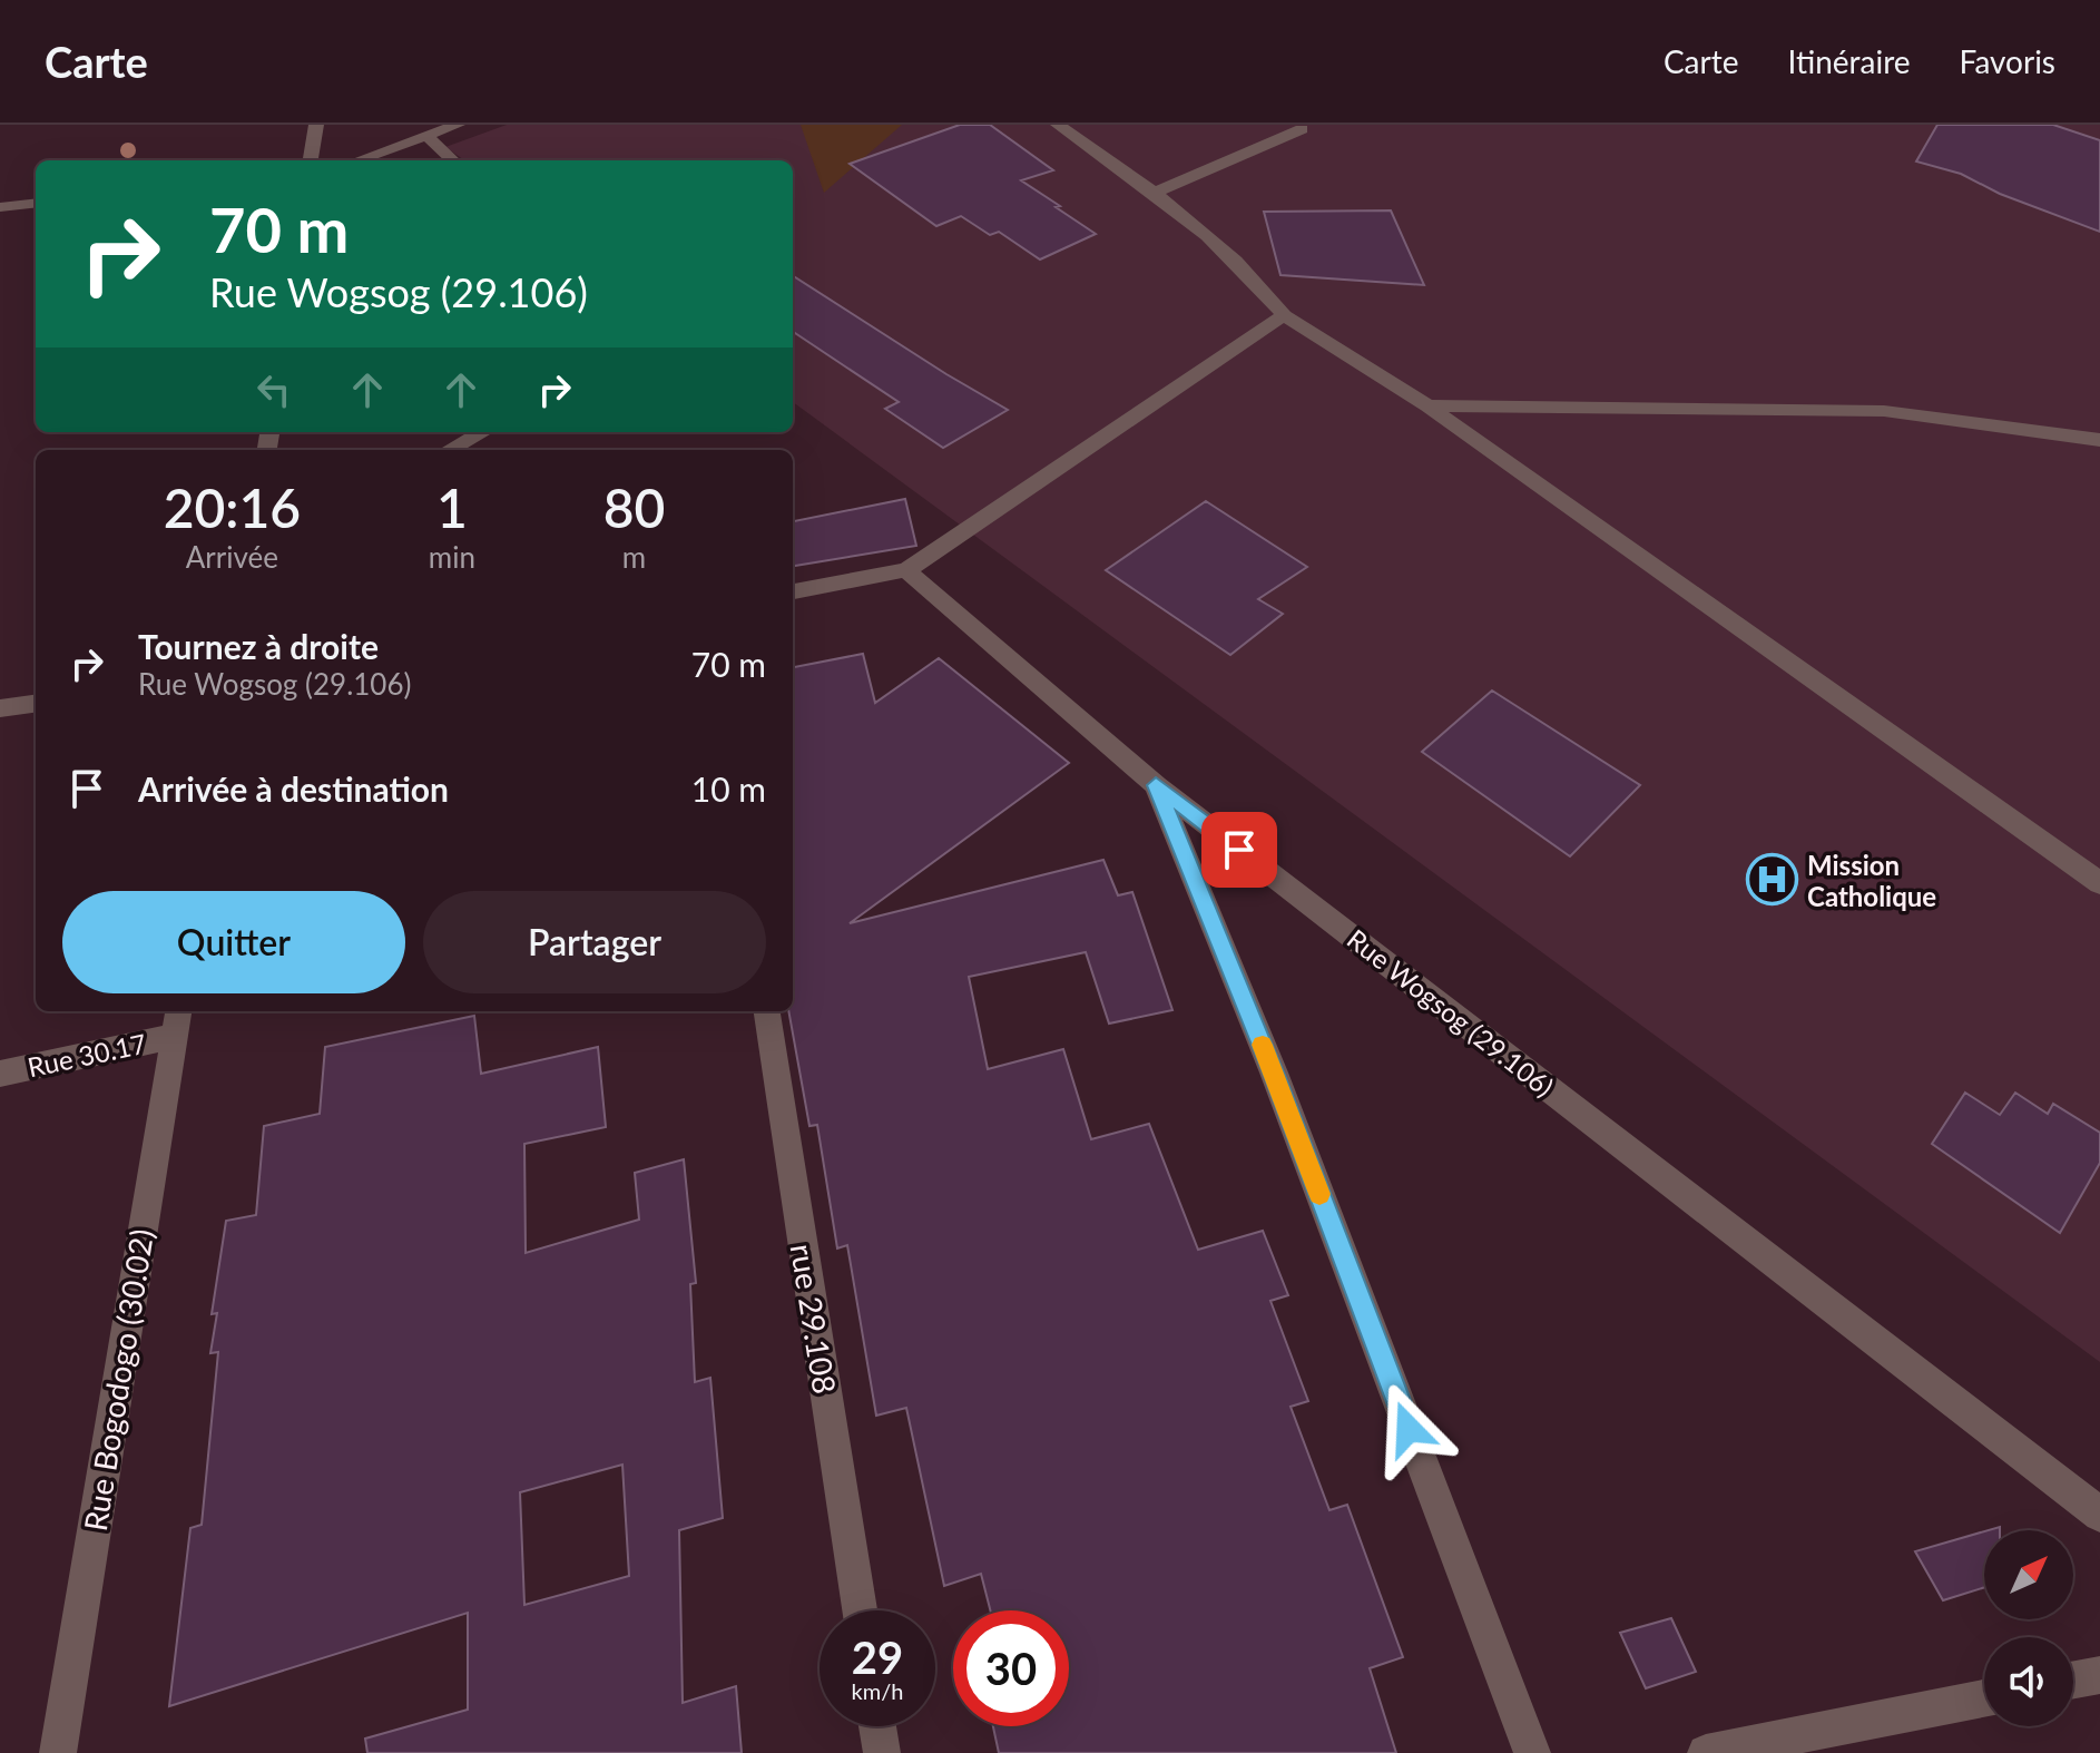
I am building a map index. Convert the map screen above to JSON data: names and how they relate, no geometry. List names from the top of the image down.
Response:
{
  "streets": {
    "street": [
      "Rue Wogsog (29.106)",
      "Rue 30.17",
      "rue 29.108",
      "Rue Bogodogo (30.02)"
    ]
  },
  "crossings": [
    ["Rue 30.17", "Rue Bogodogo (30.02)"]
  ],
  "places": {
    "hospital": ["Mission Catholique"]
  },
  "north": "top right",
  "page": {
    "header": "Carte",
    "nav": ["Carte", "Itinéraire", "Favoris"],
    "turn": ["70 m", "Rue Wogsog (29.106)"],
    "eta": [
      "20:16",
      "Arrivée",
      "1",
      "min",
      "80",
      "m"
    ],
    "list": [
      {
        "name": "Tournez à droite",
        "note": "Rue Wogsog (29.106)",
        "value": "70 m"
      },
      {
        "name": "Arrivée à destination",
        "value": "10 m"
      }
    ],
    "buttons": ["Quitter", "Partager"],
    "speed": "29 km/h",
    "limit": "30"
  }
}
